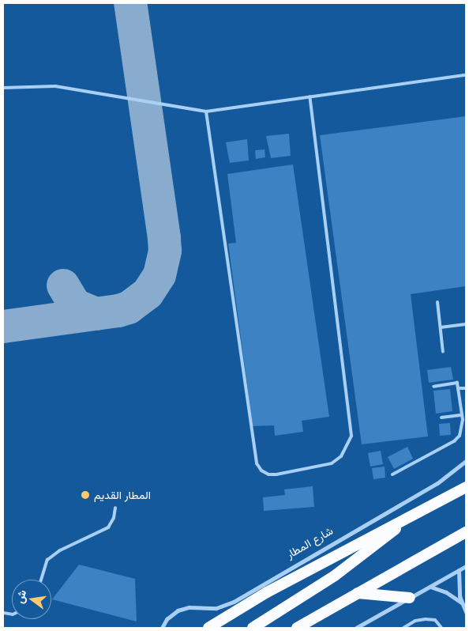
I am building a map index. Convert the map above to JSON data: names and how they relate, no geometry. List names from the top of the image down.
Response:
{
  "streets": {
    "highway": ["شارع المطار"]
  },
  "places": ["المطار القديم"],
  "north": "left"
}
